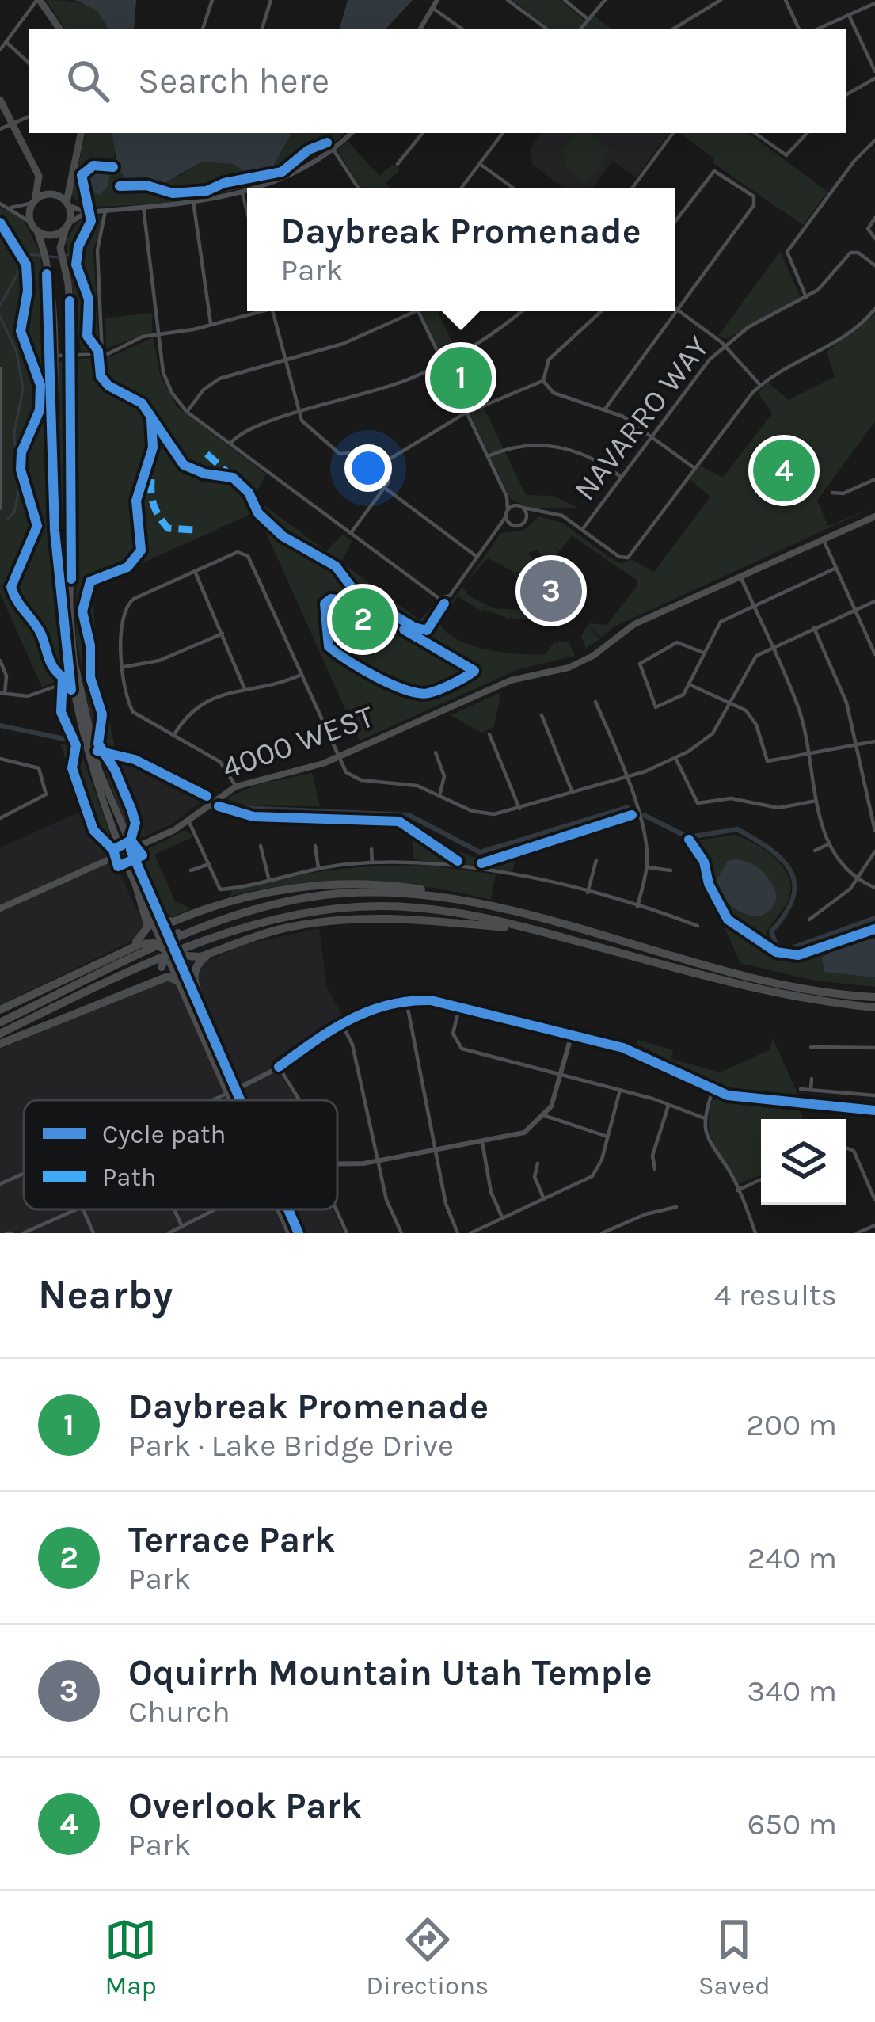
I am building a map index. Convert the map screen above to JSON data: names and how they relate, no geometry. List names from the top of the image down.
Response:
{
  "streets": {
    "main road": ["4000 WEST"],
    "street": ["NAVARRO WAY"]
  },
  "legend": ["Cycle path", "Path"],
  "page": {
    "search": "Search here",
    "popup": ["Daybreak Promenade", "Park"],
    "pins": [
      "1",
      "4",
      "3",
      "2"
    ],
    "heading": ["Nearby", "4 results"],
    "list": [
      {
        "mark": "1",
        "name": "Daybreak Promenade",
        "note": "Park · Lake Bridge Drive",
        "value": "200 m"
      },
      {
        "mark": "2",
        "name": "Terrace Park",
        "note": "Park",
        "value": "240 m"
      },
      {
        "mark": "3",
        "name": "Oquirrh Mountain Utah Temple",
        "note": "Church",
        "value": "340 m"
      },
      {
        "mark": "4",
        "name": "Overlook Park",
        "note": "Park",
        "value": "650 m"
      }
    ],
    "nav": ["Map", "Directions", "Saved"]
  }
}
